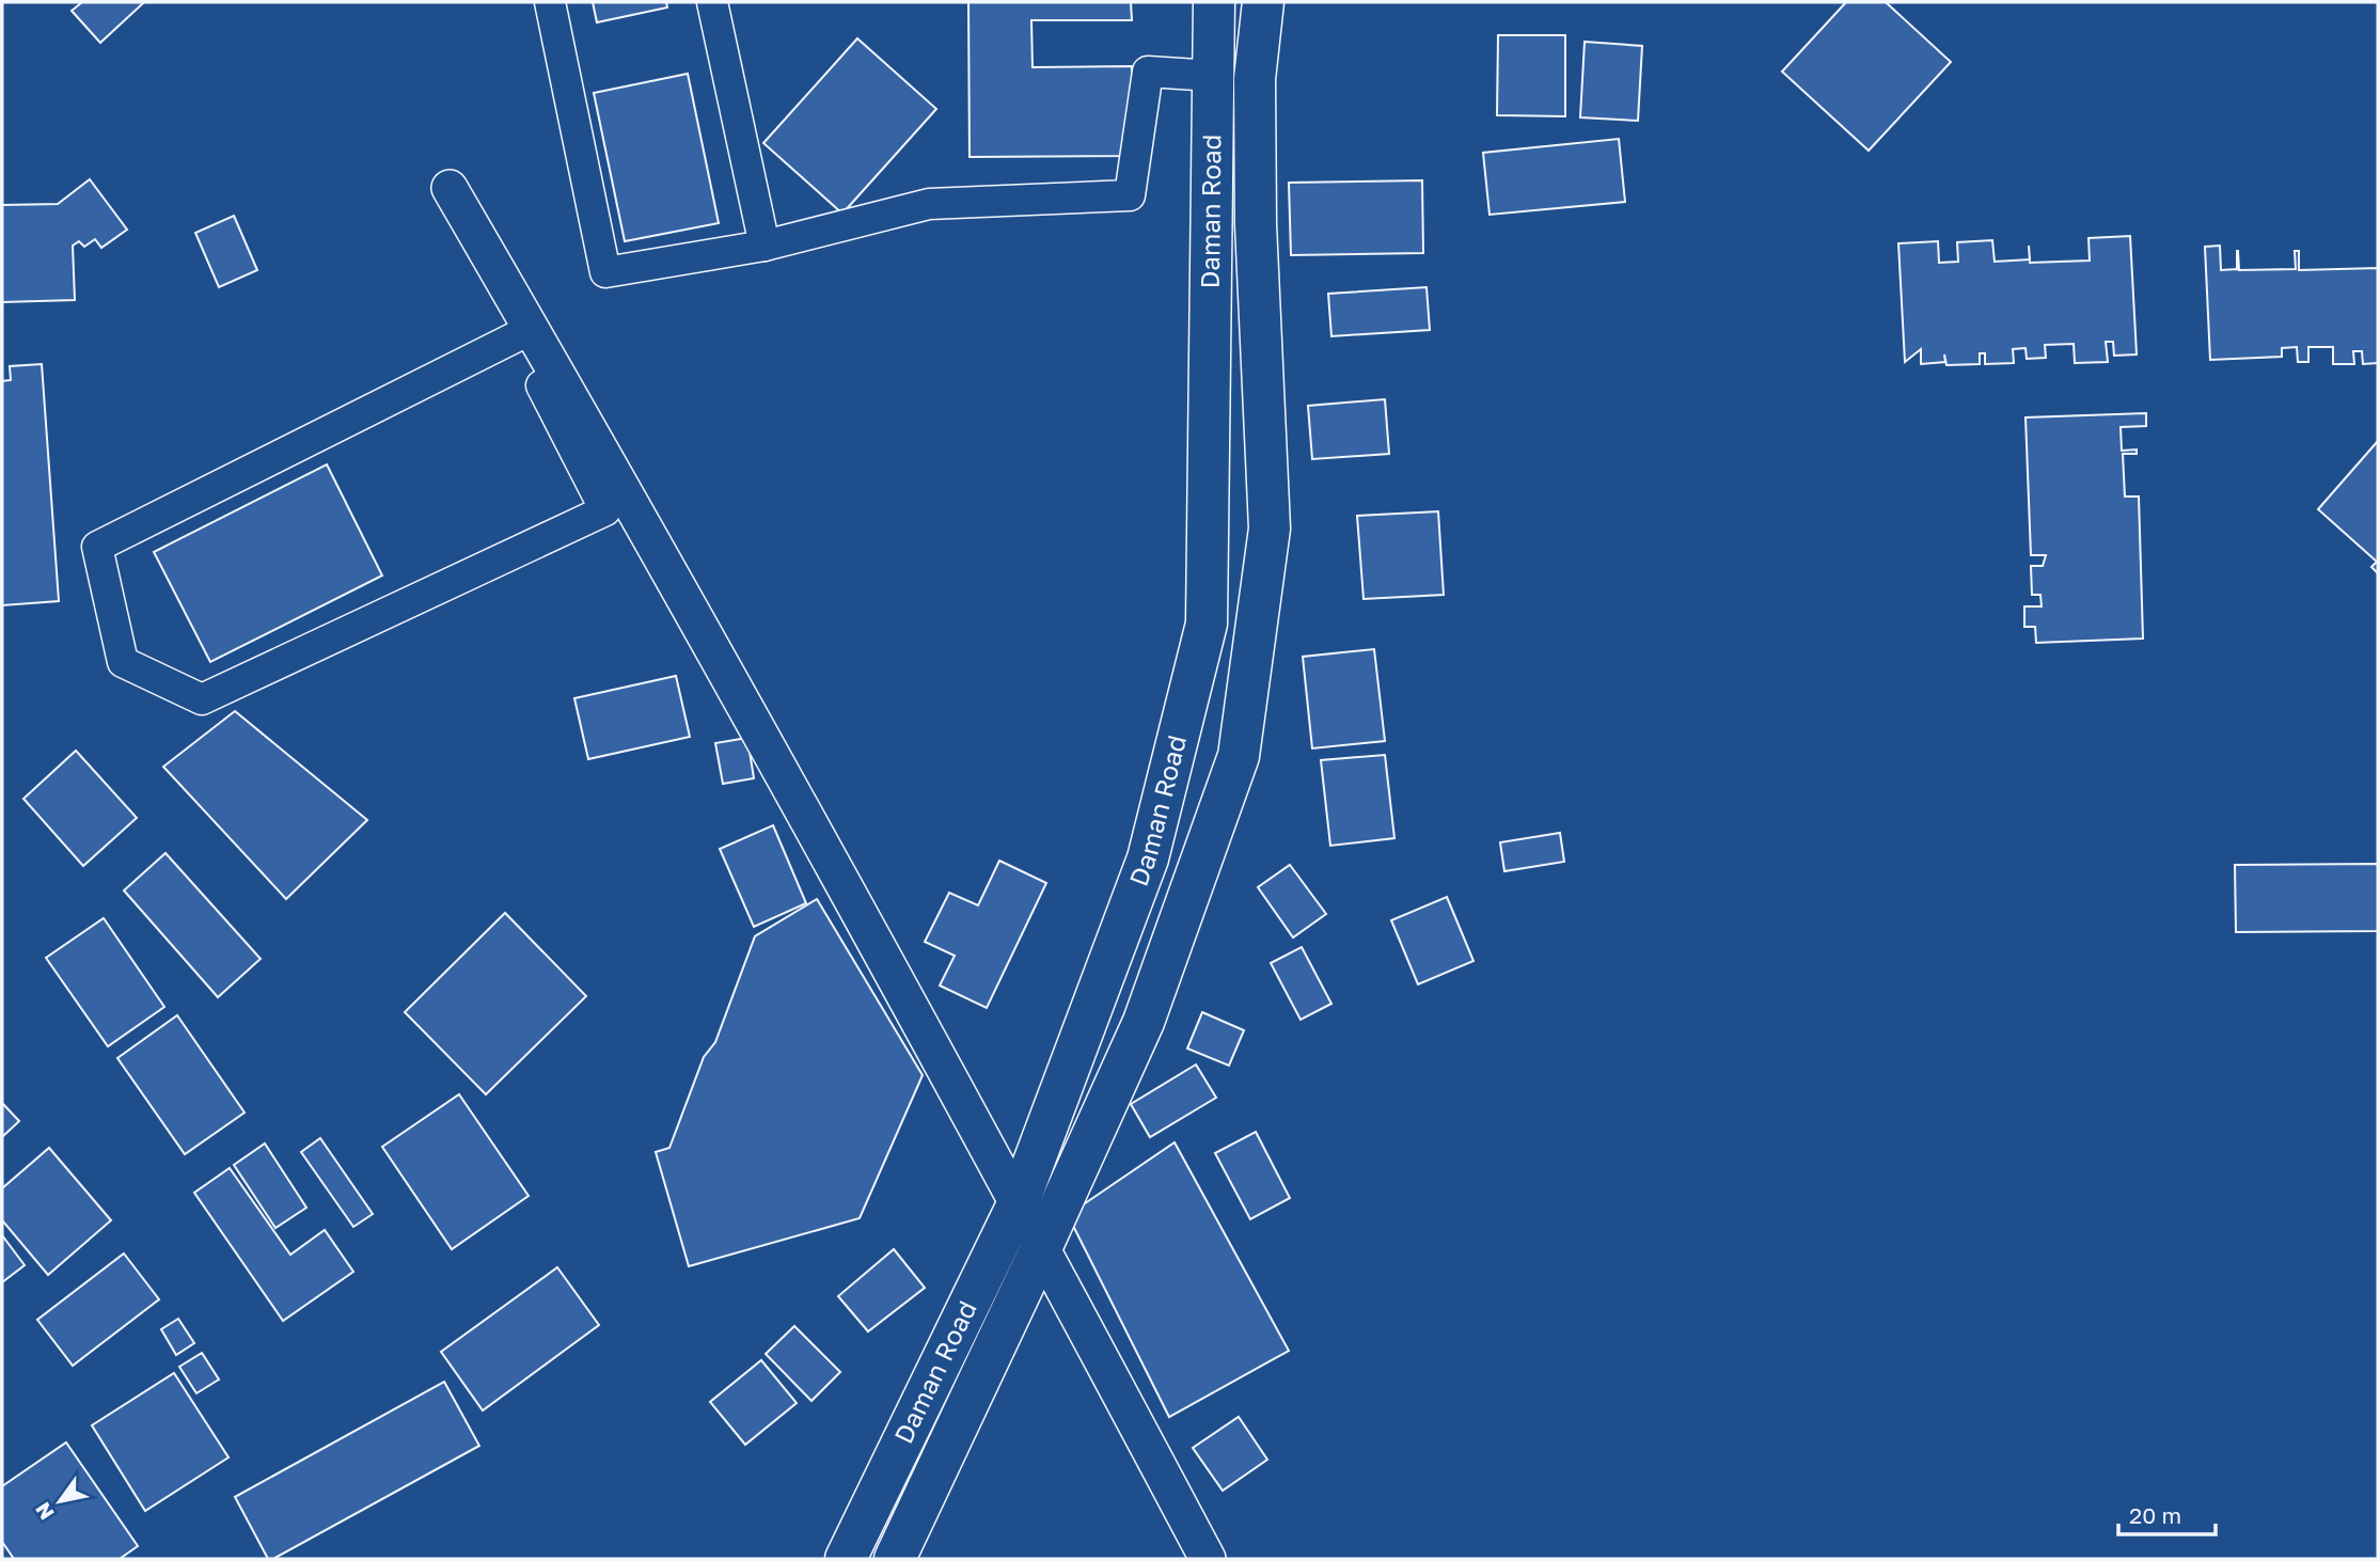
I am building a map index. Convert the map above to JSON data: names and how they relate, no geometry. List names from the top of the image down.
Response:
{
  "streets": {
    "main road": ["Daman Road"]
  },
  "scale_bar": "20 m",
  "north": "bottom left"
}
